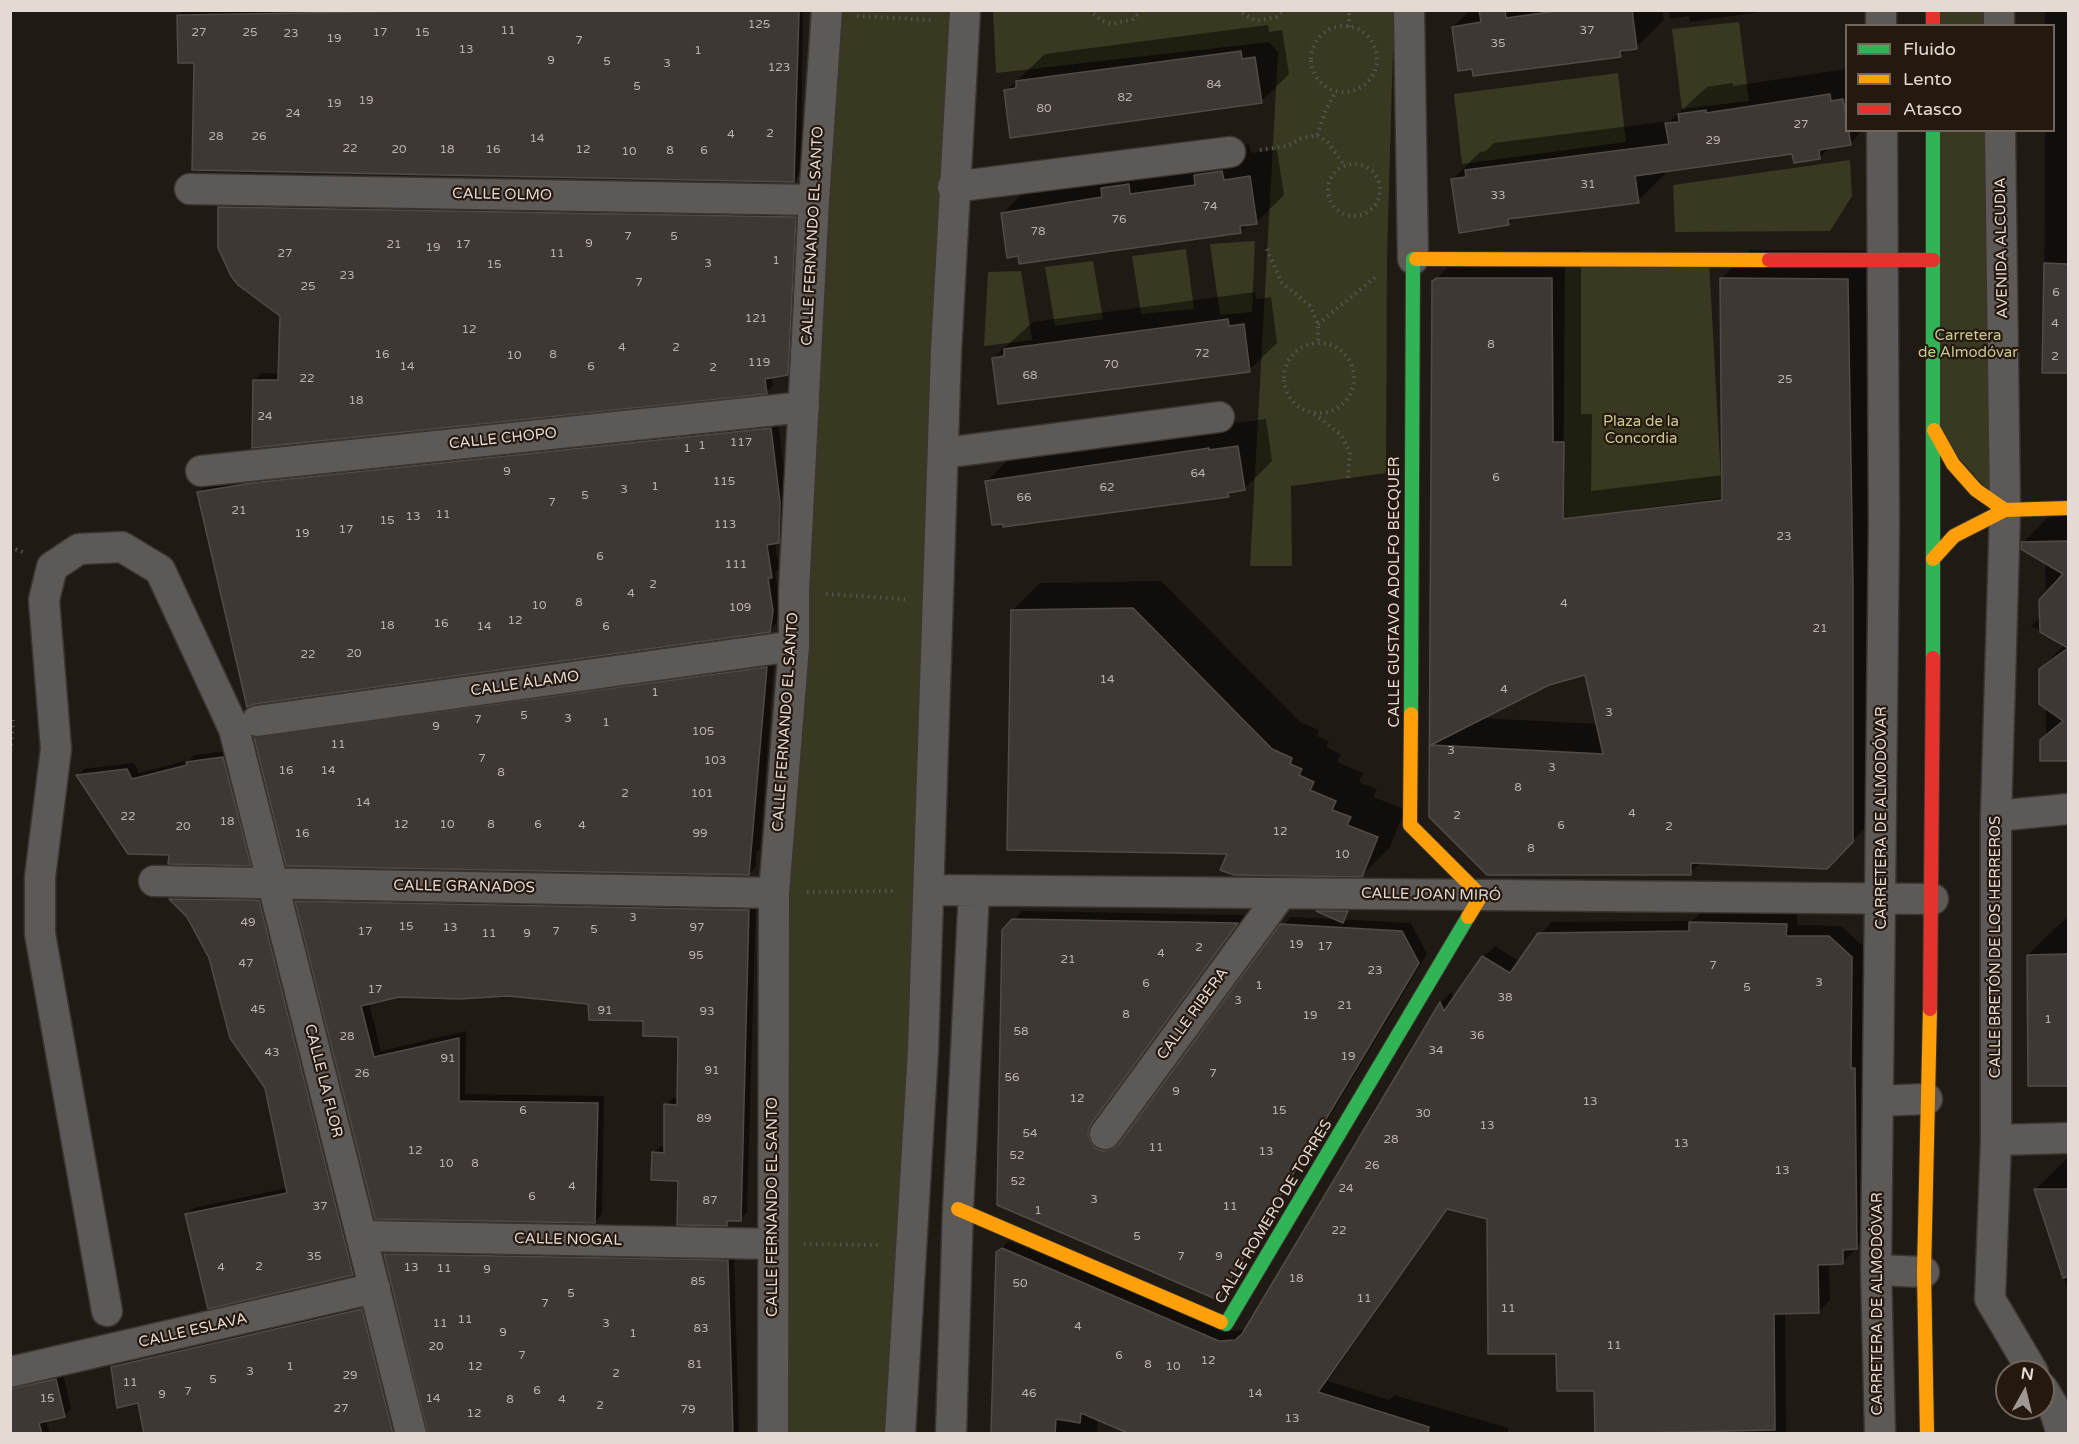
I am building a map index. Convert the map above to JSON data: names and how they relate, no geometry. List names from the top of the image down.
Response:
{
  "streets": {
    "street": [
      "CALLE OLMO",
      "CALLE FERNANDO EL SANTO",
      "AVENIDA ALCUDIA",
      "CALLE CHOPO",
      "CALLE GUSTAVO ADOLFO BECQUER",
      "CALLE ÁLAMO",
      "CARRETERA DE ALMODÓVAR",
      "CALLE GRANADOS",
      "CALLE JOAN MIRÓ",
      "CALLE BRETÓN DE LOS HERREROS",
      "CALLE RIBERA",
      "CALLE LA FLOR",
      "CALLE ROMERO DE TORRES",
      "CALLE NOGAL",
      "CALLE ESLAVA"
    ]
  },
  "crossings": [
    ["CALLE OLMO", "CALLE FERNANDO EL SANTO"],
    ["CALLE FERNANDO EL SANTO", "CALLE CHOPO"],
    ["CALLE FERNANDO EL SANTO", "CALLE ÁLAMO"],
    ["CALLE FERNANDO EL SANTO", "CALLE GRANADOS"],
    ["CALLE FERNANDO EL SANTO", "CALLE NOGAL"],
    ["AVENIDA ALCUDIA", "CALLE BRETÓN DE LOS HERREROS"],
    ["CALLE GUSTAVO ADOLFO BECQUER", "CALLE JOAN MIRÓ"],
    ["CALLE GUSTAVO ADOLFO BECQUER", "CALLE ROMERO DE TORRES"],
    ["CALLE ÁLAMO", "CALLE LA FLOR"],
    ["CARRETERA DE ALMODÓVAR", "CALLE JOAN MIRÓ"],
    ["CALLE GRANADOS", "CALLE LA FLOR"],
    ["CALLE JOAN MIRÓ", "CALLE RIBERA"],
    ["CALLE JOAN MIRÓ", "CALLE ROMERO DE TORRES"],
    ["CALLE LA FLOR", "CALLE NOGAL"],
    ["CALLE LA FLOR", "CALLE ESLAVA"]
  ],
  "parks": ["Carretera de Almodóvar", "Plaza de la Concordia"],
  "house_numbers": [
    "125",
    "11",
    "37",
    "27",
    "25",
    "17",
    "15",
    "23",
    "19",
    "7",
    "35",
    "13",
    "1",
    "9",
    "5",
    "3",
    "123",
    "84",
    "5",
    "82",
    "19",
    "19",
    "80",
    "24",
    "27",
    "2",
    "4",
    "28",
    "26",
    "14",
    "29",
    "22",
    "20",
    "18",
    "16",
    "12",
    "8",
    "6",
    "10",
    "31",
    "33",
    "74",
    "76",
    "78",
    "7",
    "5",
    "9",
    "21",
    "17",
    "19",
    "27",
    "11",
    "1",
    "3",
    "15",
    "23",
    "7",
    "25",
    "6",
    "121",
    "4",
    "12",
    "8",
    "4",
    "2",
    "72",
    "16",
    "8",
    "10",
    "2",
    "119",
    "70",
    "14",
    "6",
    "2",
    "68",
    "22",
    "25",
    "18",
    "24",
    "117",
    "1",
    "1",
    "9",
    "64",
    "6",
    "115",
    "1",
    "62",
    "3",
    "5",
    "66",
    "7",
    "21",
    "11",
    "13",
    "15",
    "113",
    "17",
    "19",
    "23",
    "6",
    "111",
    "2",
    "4",
    "8",
    "4",
    "10",
    "109",
    "12",
    "16",
    "18",
    "14",
    "6",
    "21",
    "20",
    "22",
    "14",
    "4",
    "1",
    "3",
    "5",
    "3",
    "7",
    "1",
    "9",
    "105",
    "11",
    "3",
    "7",
    "103",
    "3",
    "16",
    "14",
    "8",
    "8",
    "2",
    "101",
    "14",
    "4",
    "2",
    "22",
    "18",
    "12",
    "10",
    "8",
    "6",
    "4",
    "6",
    "20",
    "2",
    "12",
    "16",
    "99",
    "8",
    "10",
    "3",
    "49",
    "15",
    "13",
    "97",
    "5",
    "17",
    "7",
    "11",
    "9",
    "19",
    "17",
    "2",
    "4",
    "95",
    "21",
    "47",
    "7",
    "23",
    "3",
    "6",
    "1",
    "5",
    "17",
    "38",
    "3",
    "21",
    "45",
    "91",
    "93",
    "8",
    "19",
    "1",
    "58",
    "36",
    "28",
    "34",
    "43",
    "19",
    "91",
    "91",
    "26",
    "7",
    "56",
    "9",
    "12",
    "13",
    "6",
    "15",
    "30",
    "89",
    "13",
    "54",
    "28",
    "13",
    "11",
    "12",
    "13",
    "52",
    "10",
    "8",
    "26",
    "13",
    "52",
    "4",
    "24",
    "6",
    "3",
    "87",
    "37",
    "11",
    "1",
    "22",
    "5",
    "35",
    "7",
    "9",
    "2",
    "4",
    "13",
    "11",
    "9",
    "18",
    "85",
    "50",
    "5",
    "11",
    "7",
    "11",
    "11",
    "11",
    "3",
    "4",
    "83",
    "9",
    "1",
    "11",
    "20",
    "7",
    "6",
    "12",
    "81",
    "8",
    "1",
    "12",
    "10",
    "3",
    "2",
    "29",
    "5",
    "11",
    "6",
    "7",
    "46",
    "14",
    "9",
    "15",
    "14",
    "8",
    "4",
    "2",
    "27",
    "79",
    "12",
    "13"
  ],
  "legend": ["Fluido", "Lento", "Atasco"],
  "north": "top"
}
